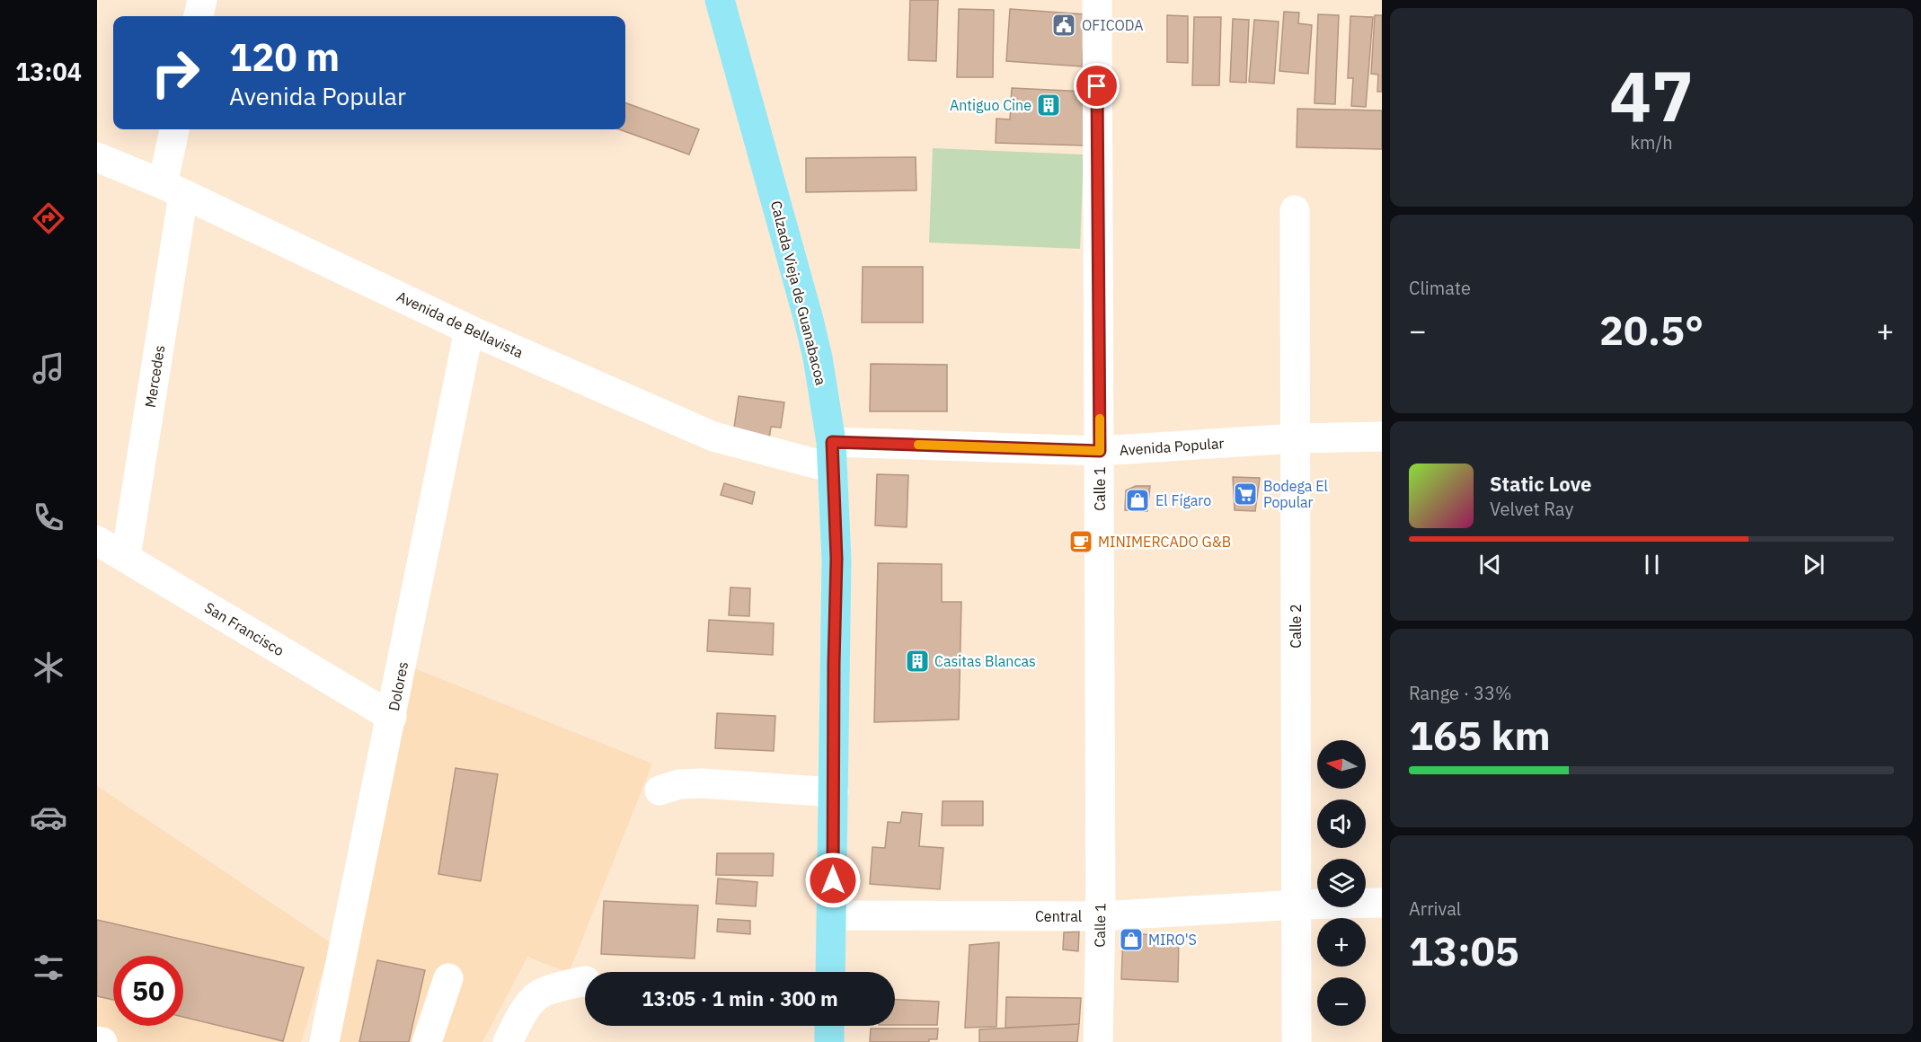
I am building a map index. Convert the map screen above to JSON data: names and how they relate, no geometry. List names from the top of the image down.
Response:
{
  "streets": {
    "main road": ["Calzada Vieja de Guanabacoa"],
    "street": [
      "Avenida de Bellavista",
      "Mercedes",
      "Avenida Popular",
      "Calle 1",
      "Calle 2",
      "San Francisco",
      "Dolores",
      "Central"
    ]
  },
  "crossings": [
    ["Calzada Vieja de Guanabacoa", "Avenida de Bellavista"],
    ["Calzada Vieja de Guanabacoa", "Avenida Popular"],
    ["Calzada Vieja de Guanabacoa", "Central"],
    ["Avenida de Bellavista", "Mercedes"],
    ["Avenida de Bellavista", "Avenida Popular"],
    ["Avenida de Bellavista", "Dolores"],
    ["Mercedes", "San Francisco"],
    ["Avenida Popular", "Calle 1"],
    ["Avenida Popular", "Calle 2"],
    ["Calle 1", "Central"],
    ["Calle 2", "Central"],
    ["San Francisco", "Dolores"]
  ],
  "places": {
    "public building": ["OFICODA"],
    "building": ["Antiguo Cine", "Casitas Blancas"],
    "supermarket": ["Bodega El Popular"],
    "shop": ["El Fígaro", "MIRO'S"],
    "cafe": ["MINIMERCADO G&B"]
  },
  "north": "left",
  "page": {
    "tabs": "13:04",
    "tile": [
      ["47", "km/h"],
      "Climate",
      ["Range · 33%", "165 km"],
      ["Arrival", "13:05"]
    ],
    "turn": ["120 m", "Avenida Popular"],
    "heat": ["−", "20.5°", "+"],
    "song": ["Static Love", "Velvet Ray"],
    "map_buttons": ["+", "−"],
    "limit": "50",
    "trip": "13:05 · 1 min · 300 m"
  }
}
